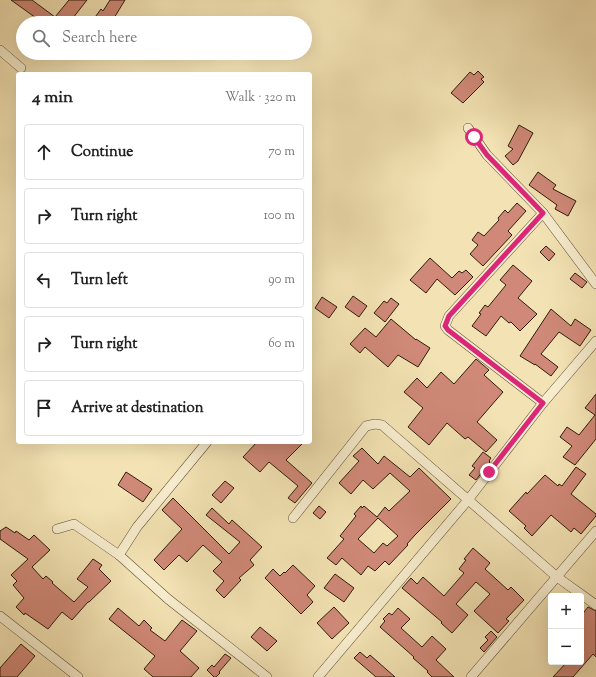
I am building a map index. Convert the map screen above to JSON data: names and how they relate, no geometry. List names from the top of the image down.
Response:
{
  "page": {
    "search": "Search here",
    "heading": ["4 min", "Walk · 320 m"],
    "list": [
      ["Continue", "70 m"],
      ["Turn right", "100 m"],
      ["Turn left", "90 m"],
      ["Turn right", "60 m"],
      "Arrive at destination"
    ],
    "map_buttons": ["+", "−"]
  }
}
